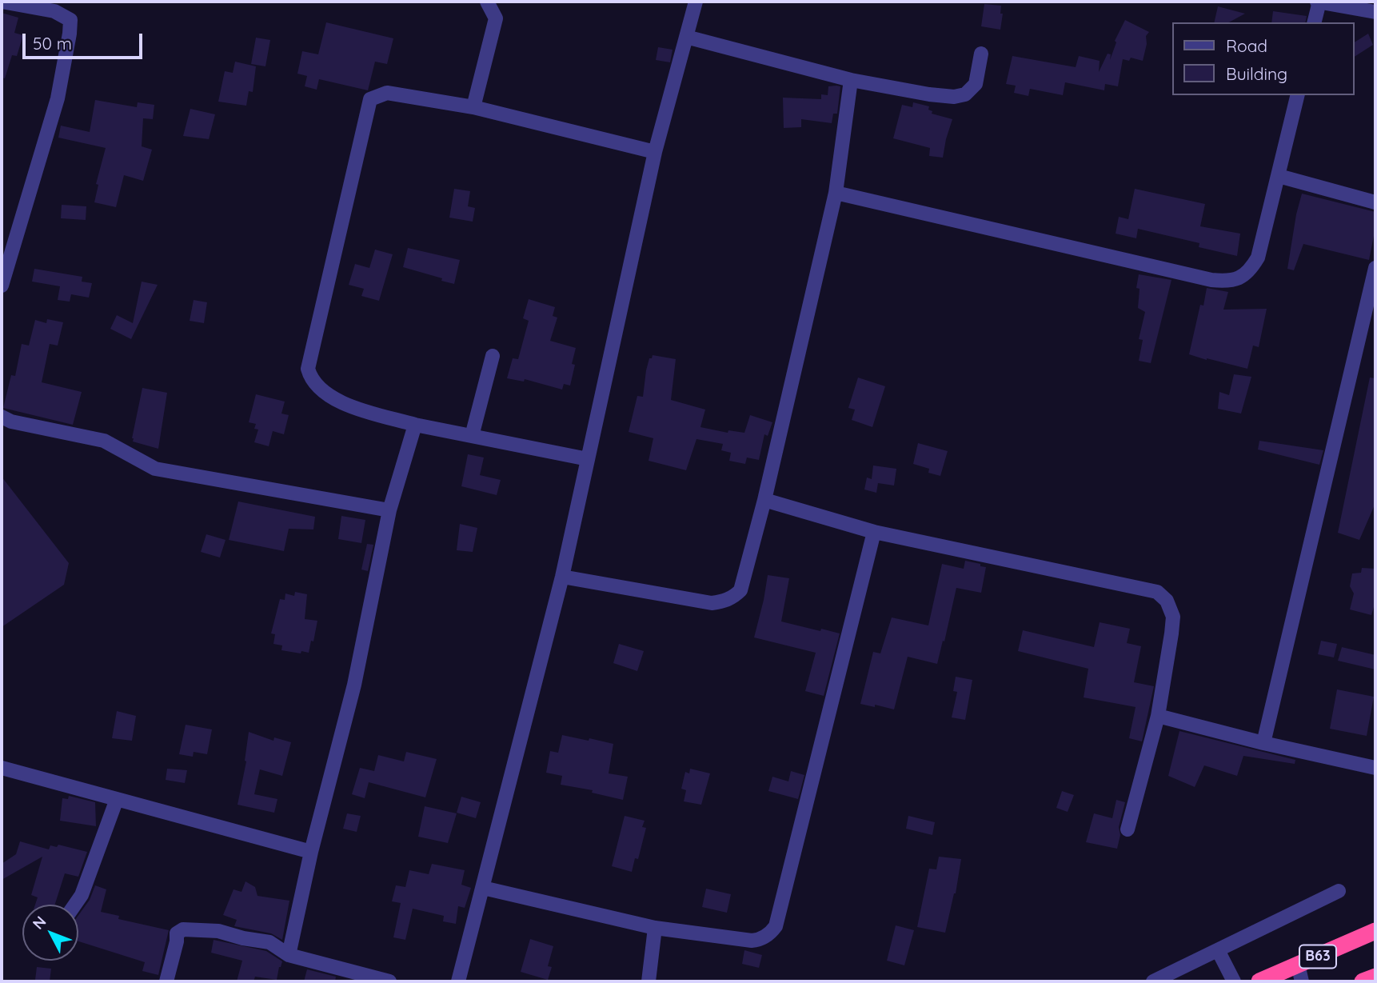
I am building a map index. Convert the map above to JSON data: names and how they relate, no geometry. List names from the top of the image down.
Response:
{
  "streets": {
    "highway": ["B63"]
  },
  "legend": ["Road", "Building"],
  "scale_bar": "50 m",
  "north": "top left"
}
